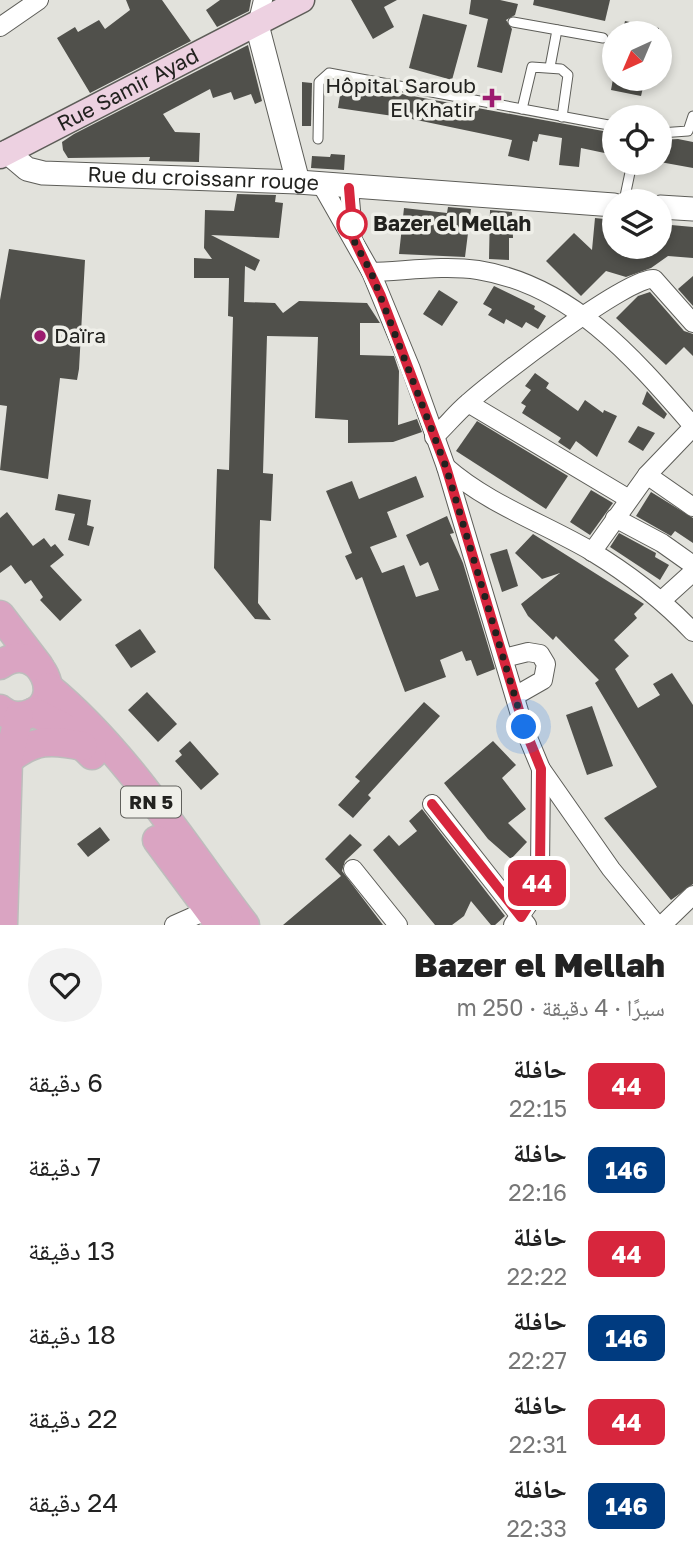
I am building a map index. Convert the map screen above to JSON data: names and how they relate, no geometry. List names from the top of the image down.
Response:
{
  "streets": {
    "main road": ["Rue Samir Ayad", "RN 5"],
    "street": ["Rue du croissanr rouge"]
  },
  "crossings": [
    ["Rue Samir Ayad", "Rue du croissanr rouge"]
  ],
  "places": {
    "health": ["Hôpital Saroub El Khatir"],
    "other": ["Bazer el Mellah", "Daïra"]
  },
  "lines": ["bus line 44"],
  "north": "bottom left",
  "page": {
    "on_map": "44",
    "heading": ["Bazer el Mellah", "سيرًا · 4 دقيقة · 250 m"],
    "list": [
      {
        "mark": "44",
        "name": "حافلة",
        "note": "22:15",
        "value": "6 دقيقة"
      },
      {
        "mark": "146",
        "name": "حافلة",
        "note": "22:16",
        "value": "7 دقيقة"
      },
      {
        "mark": "44",
        "name": "حافلة",
        "note": "22:22",
        "value": "13 دقيقة"
      },
      {
        "mark": "146",
        "name": "حافلة",
        "note": "22:27",
        "value": "18 دقيقة"
      },
      {
        "mark": "44",
        "name": "حافلة",
        "note": "22:31",
        "value": "22 دقيقة"
      },
      {
        "mark": "146",
        "name": "حافلة",
        "note": "22:33",
        "value": "24 دقيقة"
      }
    ]
  }
}
